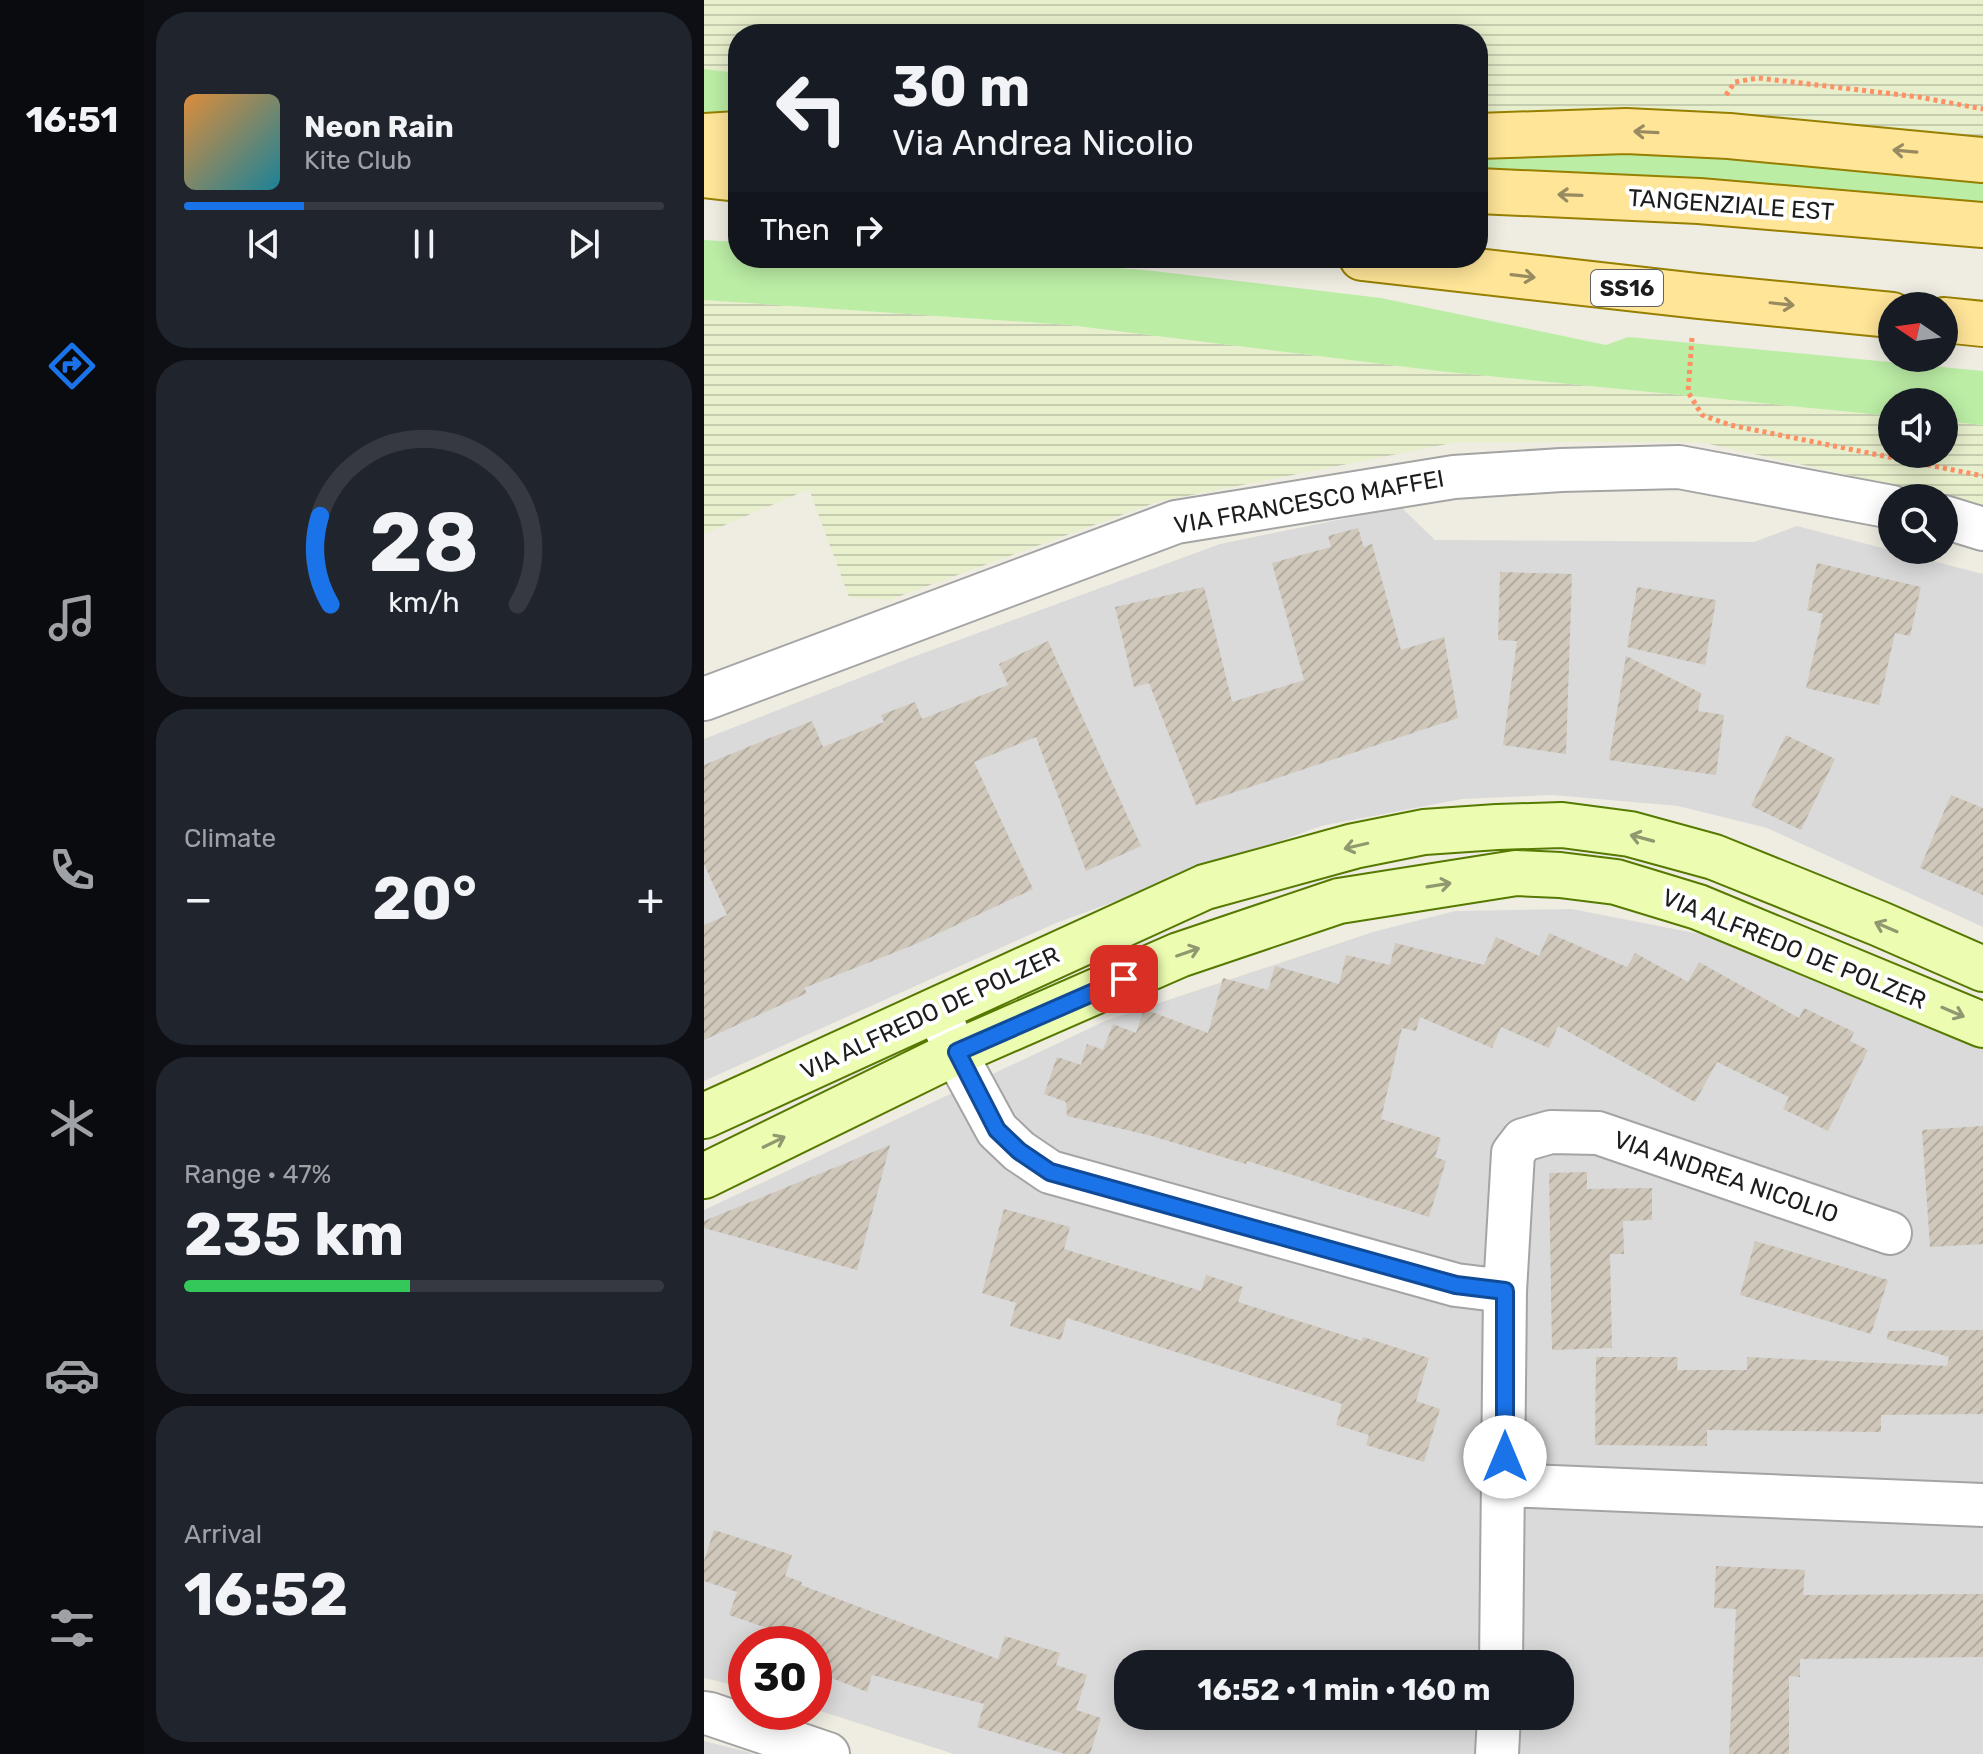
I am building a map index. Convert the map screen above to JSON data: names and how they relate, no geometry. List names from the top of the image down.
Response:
{
  "streets": {
    "main road": ["TANGENZIALE EST", "SS16"],
    "street": ["VIA FRANCESCO MAFFEI", "VIA ALFREDO DE POLZER", "VIA ANDREA NICOLIO"]
  },
  "north": "left",
  "page": {
    "tabs": "16:51",
    "turn": ["30 m", "Via Andrea Nicolio"],
    "song": ["Neon Rain", "Kite Club"],
    "then": "Then",
    "tile": [
      "Climate",
      ["Range · 47%", "235 km"],
      ["Arrival", "16:52"]
    ],
    "heat": ["−", "20°", "+"],
    "limit": "30",
    "trip": "16:52 · 1 min · 160 m",
    "gauge": ["28", "km/h"]
  }
}
